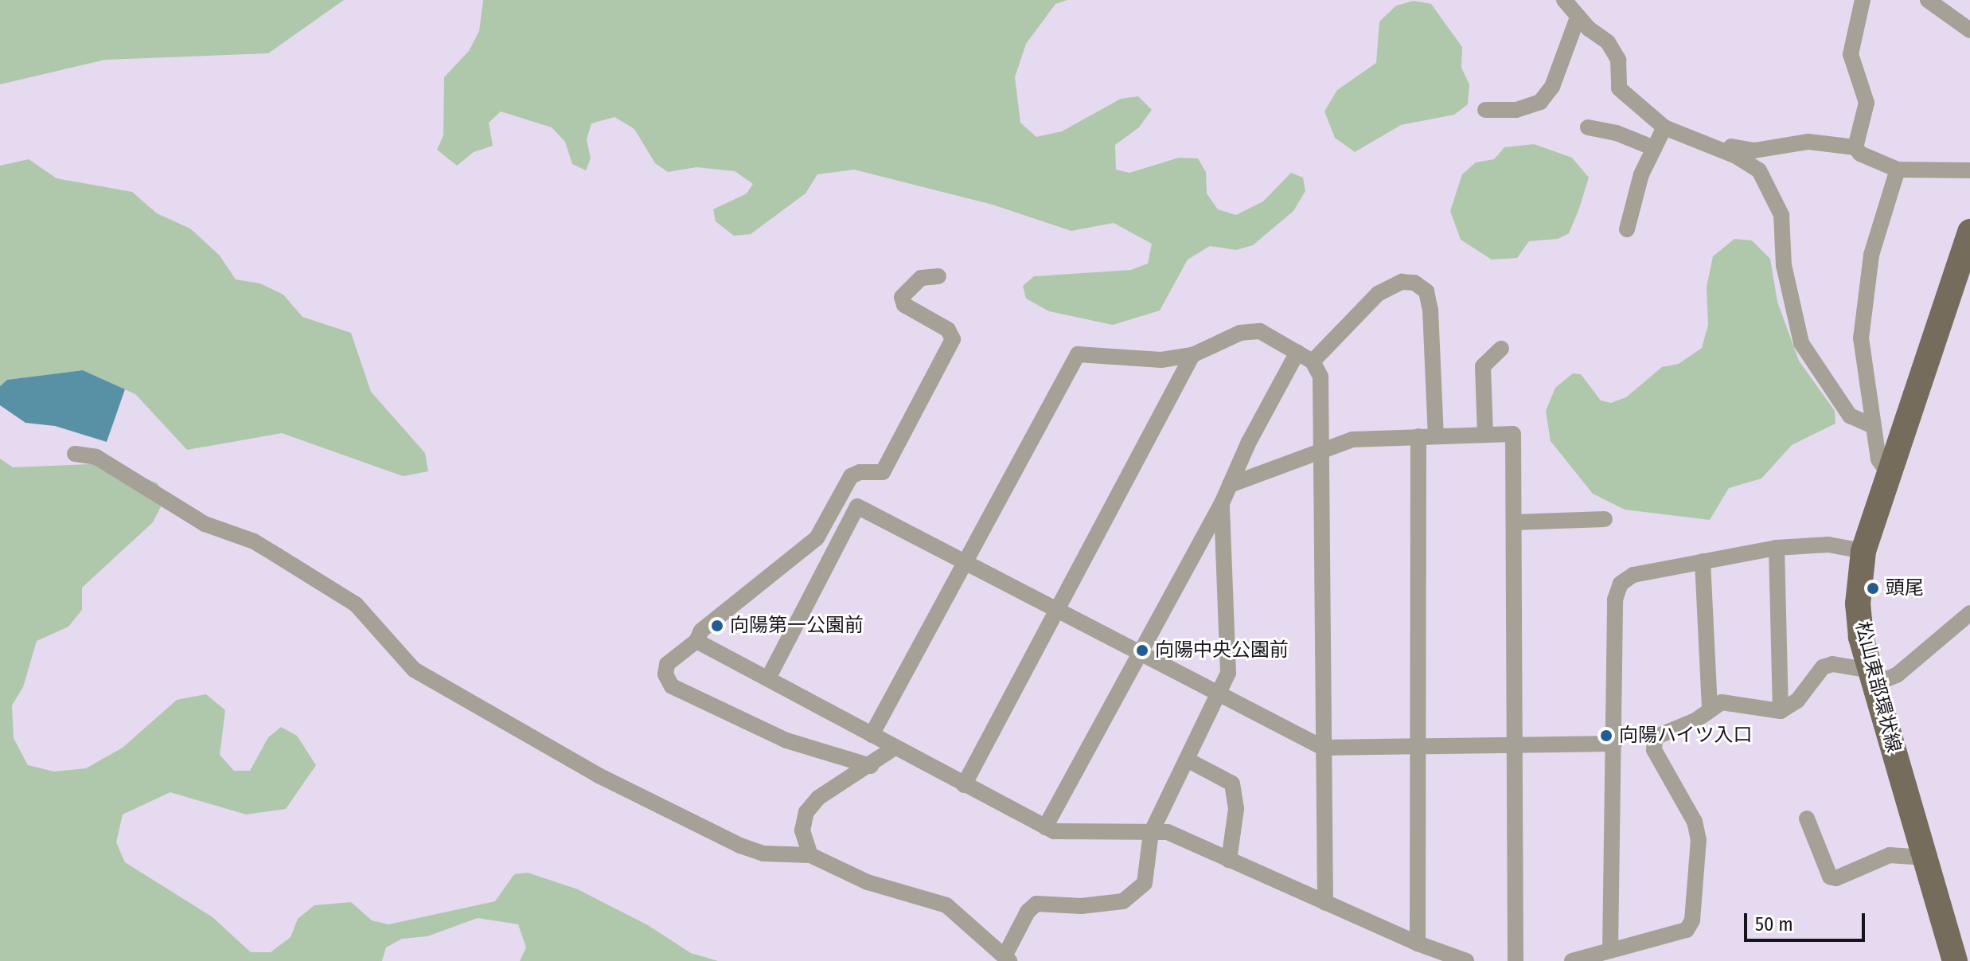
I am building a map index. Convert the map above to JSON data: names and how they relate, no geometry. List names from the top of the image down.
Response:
{
  "streets": {
    "main road": ["松山東部環状線"]
  },
  "places": [
    "頭尾",
    "向陽第一公園前",
    "向陽中央公園前",
    "向陽ハイツ入口"
  ],
  "scale_bar": "50 m"
}
